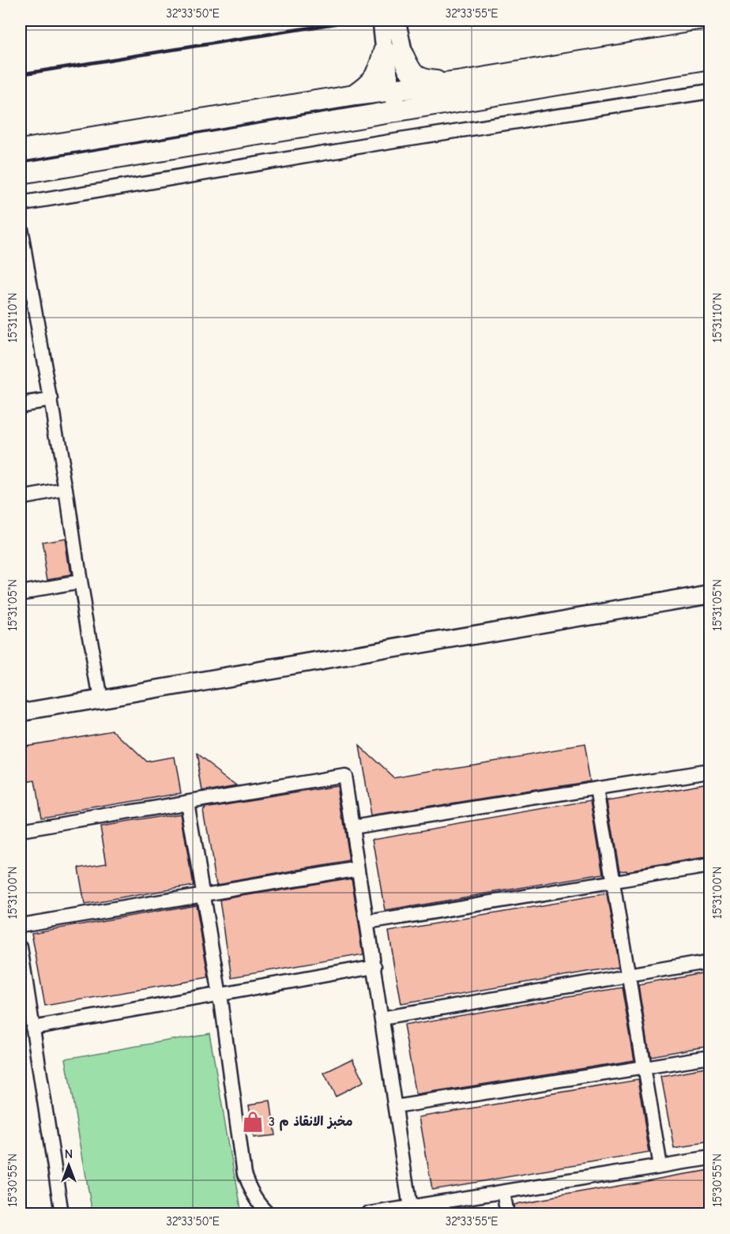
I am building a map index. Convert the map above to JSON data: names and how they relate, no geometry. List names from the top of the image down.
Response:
{
  "places": {
    "shop": ["مخبز الانقاذ م 3"]
  },
  "north": "top",
  "coordinates": [
    "32°33'50\"E",
    "32°33'55\"E",
    "15°31'10\"N",
    "15°31'05\"N",
    "15°31'00\"N",
    "15°30'55\"N"
  ]
}
